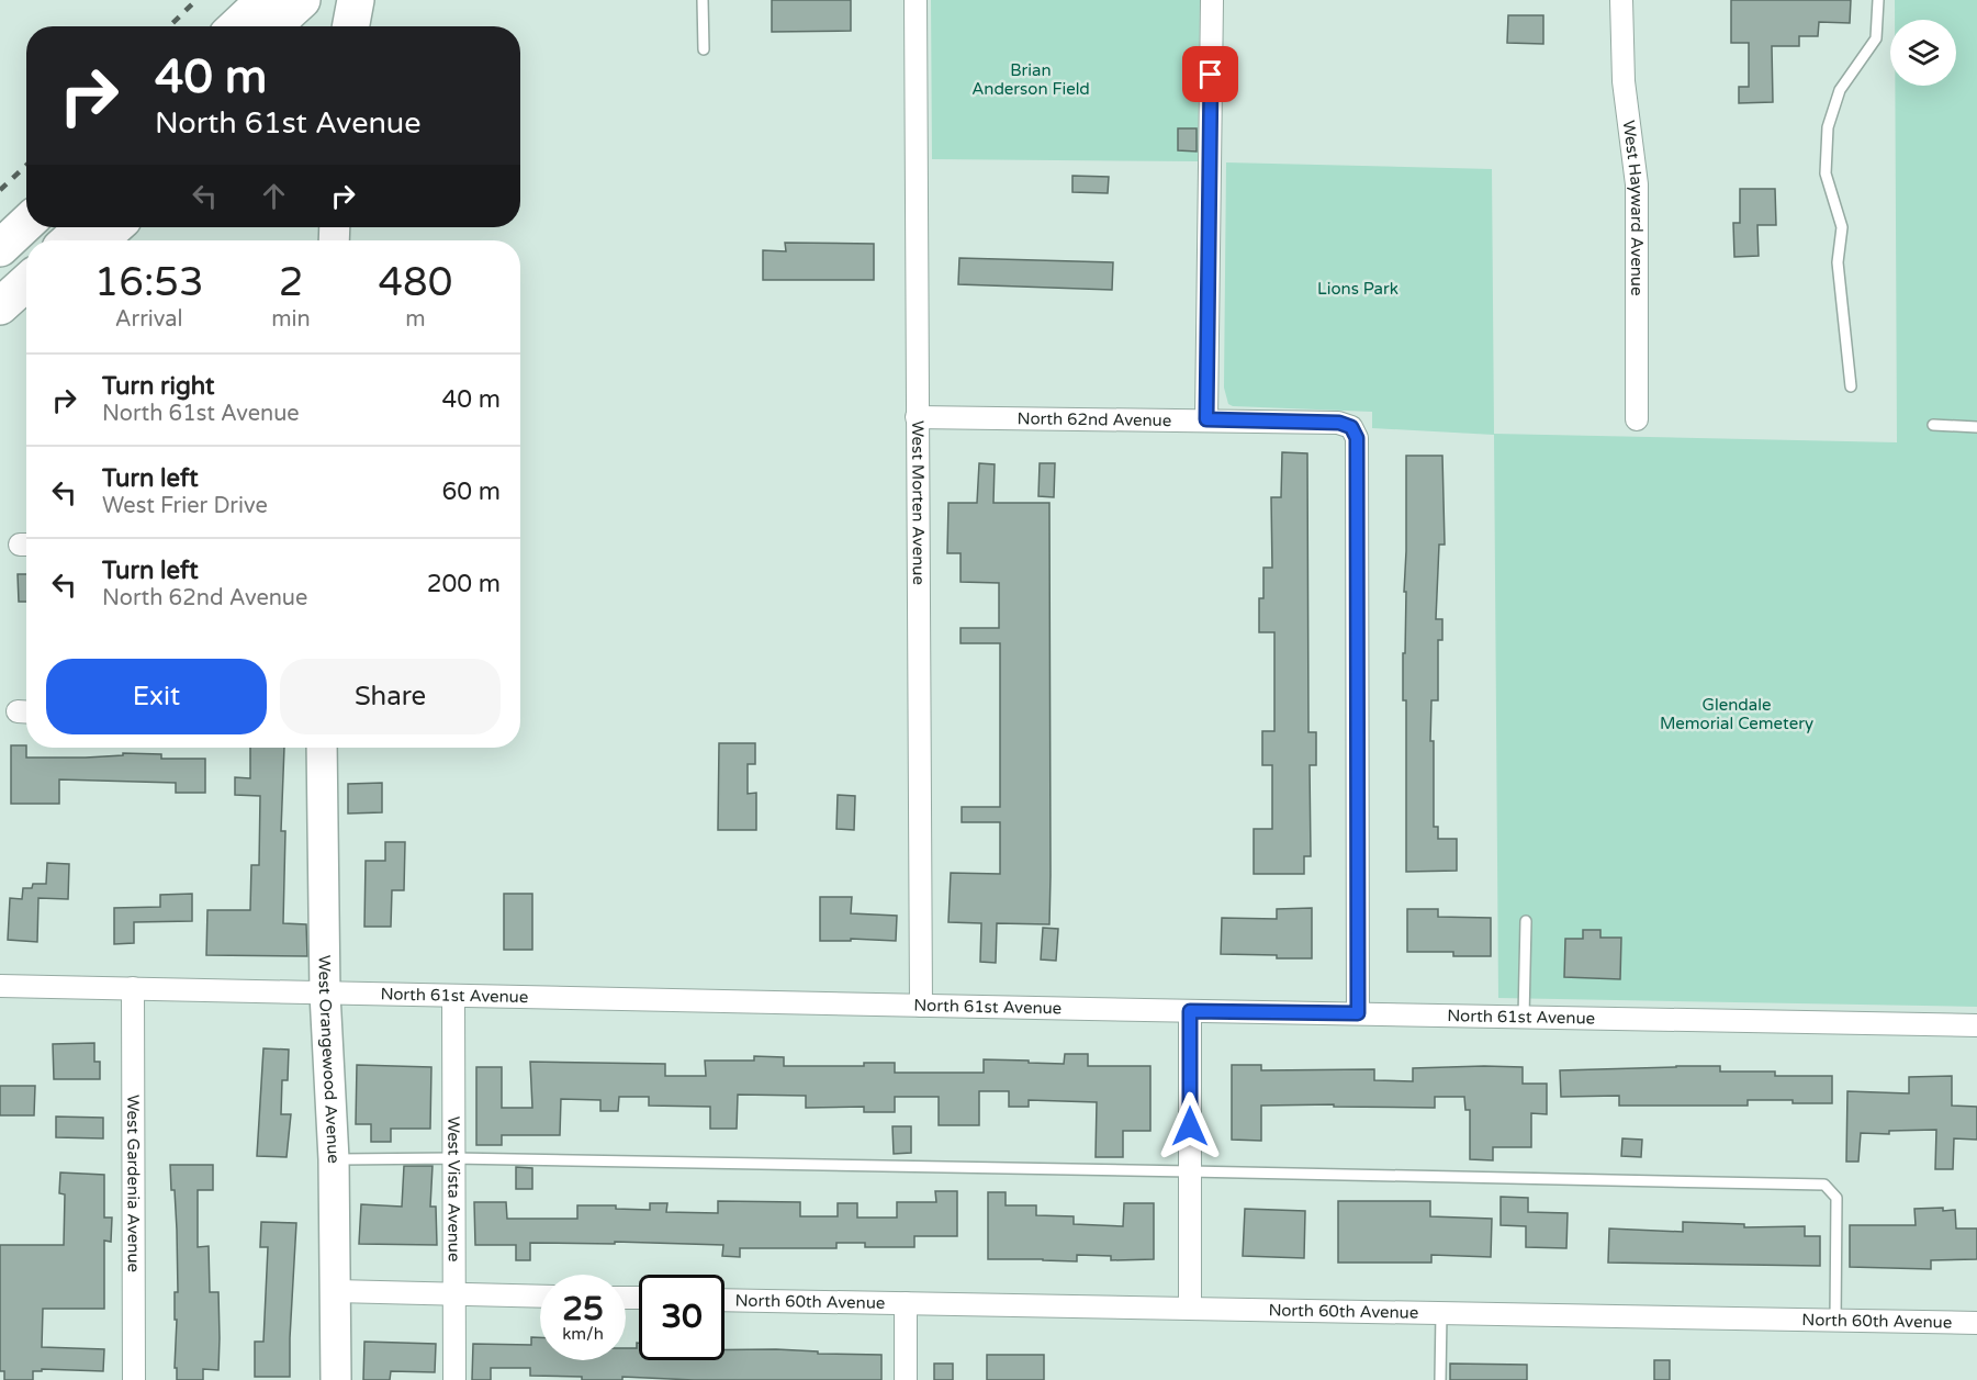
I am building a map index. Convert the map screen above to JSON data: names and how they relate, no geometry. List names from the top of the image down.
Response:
{
  "streets": {
    "street": [
      "West Hayward Avenue",
      "North 62nd Avenue",
      "West Morten Avenue",
      "North 61st Avenue",
      "West Orangewood Avenue",
      "West Gardenia Avenue",
      "West Vista Avenue",
      "North 60th Avenue"
    ]
  },
  "crossings": [
    ["North 62nd Avenue", "West Morten Avenue"],
    ["North 62nd Avenue", "North 61st Avenue"],
    ["West Morten Avenue", "North 61st Avenue"],
    ["North 61st Avenue", "West Orangewood Avenue"],
    ["North 61st Avenue", "West Gardenia Avenue"],
    ["North 61st Avenue", "West Vista Avenue"]
  ],
  "parks": ["Brian Anderson Field", "Lions Park", "Glendale Memorial Cemetery"],
  "page": {
    "turn": ["40 m", "North 61st Avenue"],
    "eta": [
      "16:53",
      "Arrival",
      "2",
      "min",
      "480",
      "m"
    ],
    "list": [
      {
        "name": "Turn right",
        "note": "North 61st Avenue",
        "value": "40 m"
      },
      {
        "name": "Turn left",
        "note": "West Frier Drive",
        "value": "60 m"
      },
      {
        "name": "Turn left",
        "note": "North 62nd Avenue",
        "value": "200 m"
      }
    ],
    "buttons": ["Exit", "Share"],
    "speed": "25 km/h",
    "limit": "30"
  }
}
